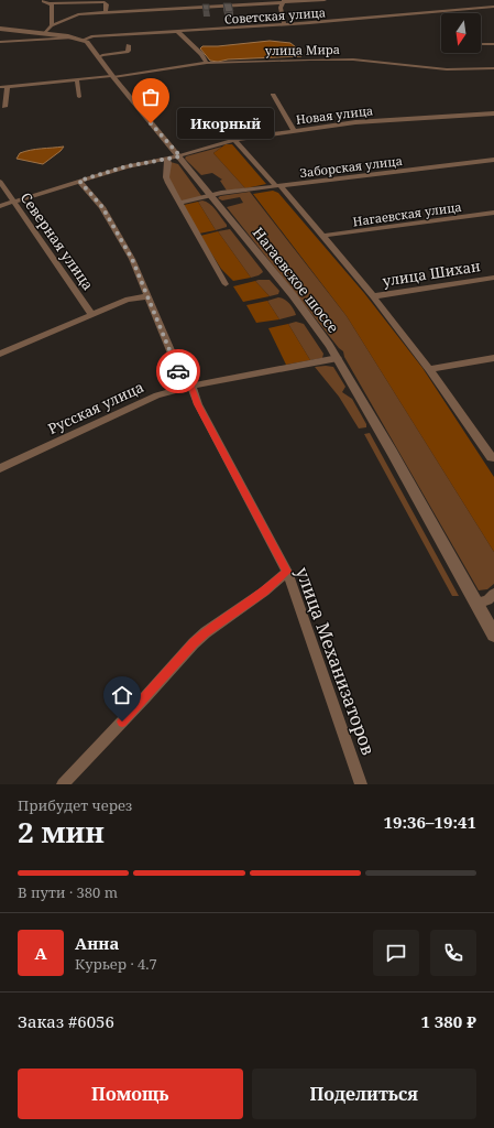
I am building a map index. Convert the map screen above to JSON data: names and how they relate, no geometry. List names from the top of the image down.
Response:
{
  "streets": {
    "street": [
      "Советская улица",
      "улица Мира",
      "Новая улица",
      "Заборская улица",
      "Нагаевская улица",
      "Северная улица",
      "улица Шихан",
      "Нагаевское шоссе",
      "Русская улица",
      "улица Механизаторов"
    ]
  },
  "crossings": [
    ["Советская улица", "Нагаевское шоссе"],
    ["улица Мира", "Нагаевское шоссе"],
    ["Новая улица", "Северная улица"],
    ["Новая улица", "Нагаевское шоссе"],
    ["Новая улица", "улица Механизаторов"],
    ["Заборская улица", "Нагаевское шоссе"],
    ["Нагаевское шоссе", "Русская улица"],
    ["Русская улица", "улица Механизаторов"]
  ],
  "places": ["Икорный"],
  "north": "bottom",
  "page": {
    "bubble": "Икорный",
    "heading": ["2 мин", "Прибудет через", "19:36–19:41"],
    "panel": [
      "Анна",
      "Курьер · 4.7",
      "Заказ #6056",
      "1 380 ₽"
    ],
    "bar": "В пути · 380 m",
    "round": "А",
    "buttons": ["Помощь", "Поделиться"]
  }
}
